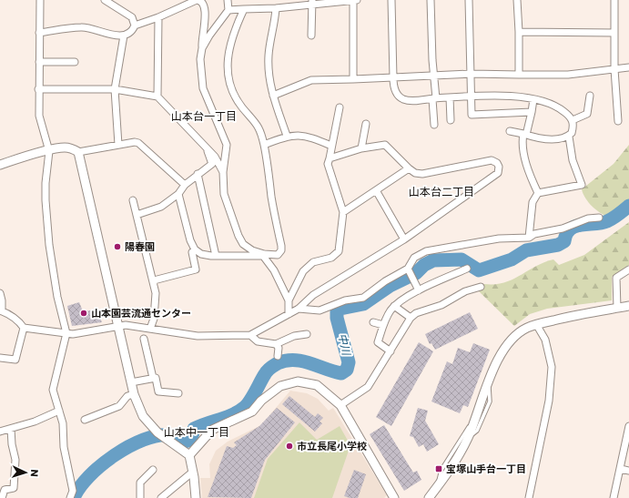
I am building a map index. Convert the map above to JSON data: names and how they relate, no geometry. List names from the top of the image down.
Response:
{
  "districts": ["山本台一丁目", "山本台二丁目", "山本中一丁目"],
  "water": ["中川"],
  "places": {
    "other": ["陽春園", "山本園芸流通センター", "市立長尾小学校"],
    "transit": ["宝塚山手台一丁目"]
  },
  "north": "right"
}
